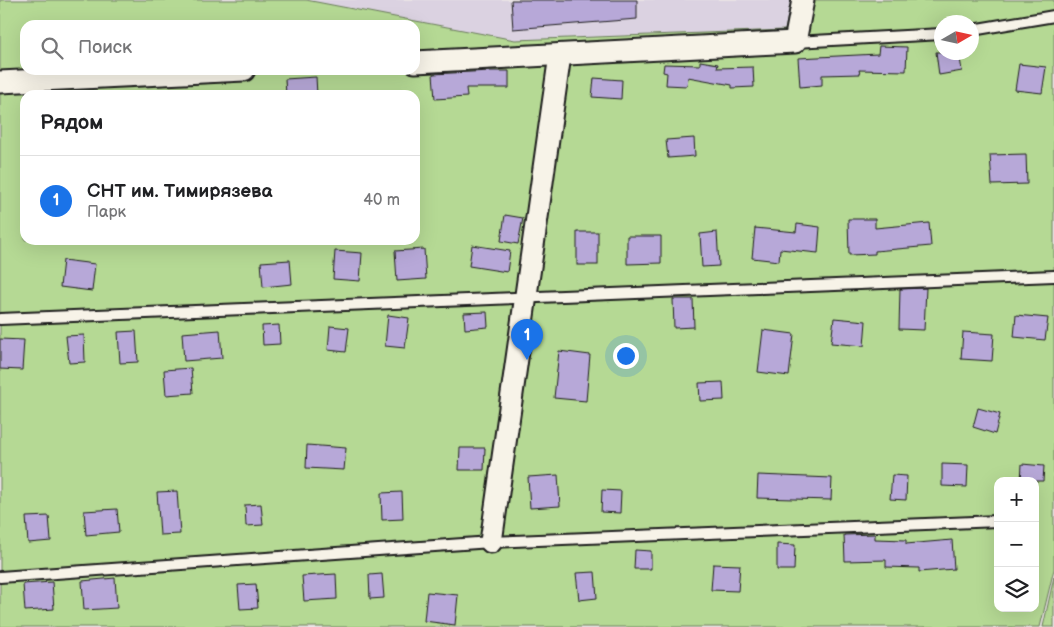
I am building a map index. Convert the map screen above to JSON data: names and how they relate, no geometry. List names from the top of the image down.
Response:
{
  "north": "right",
  "page": {
    "search": "Поиск",
    "heading": "Рядом",
    "list": [
      {
        "mark": "1",
        "name": "СНТ им. Тимирязева",
        "note": "Парк",
        "value": "40 m"
      }
    ],
    "pins": "1",
    "map_buttons": ["+", "−"]
  }
}
